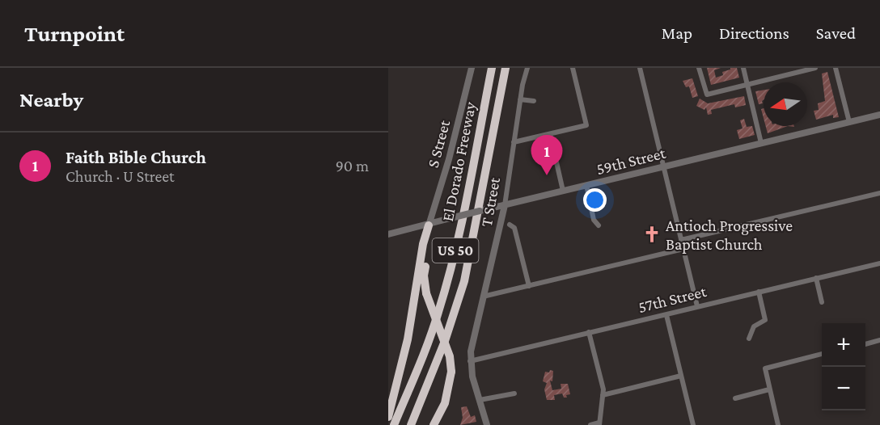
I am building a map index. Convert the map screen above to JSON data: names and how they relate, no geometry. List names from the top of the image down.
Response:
{
  "streets": {
    "highway": ["El Dorado Freeway", "US 50"],
    "street": [
      "S Street",
      "59th Street",
      "T Street",
      "57th Street"
    ]
  },
  "crossings": [
    ["S Street", "59th Street"],
    ["59th Street", "T Street"],
    ["T Street", "57th Street"]
  ],
  "places": {
    "church": ["Antioch Progressive Baptist Church"]
  },
  "north": "left",
  "page": {
    "header": "Turnpoint",
    "nav": ["Map", "Directions", "Saved"],
    "heading": "Nearby",
    "list": [
      {
        "mark": "1",
        "name": "Faith Bible Church",
        "note": "Church · U Street",
        "value": "90 m"
      }
    ],
    "pins": "1",
    "map_buttons": ["+", "−"]
  }
}
